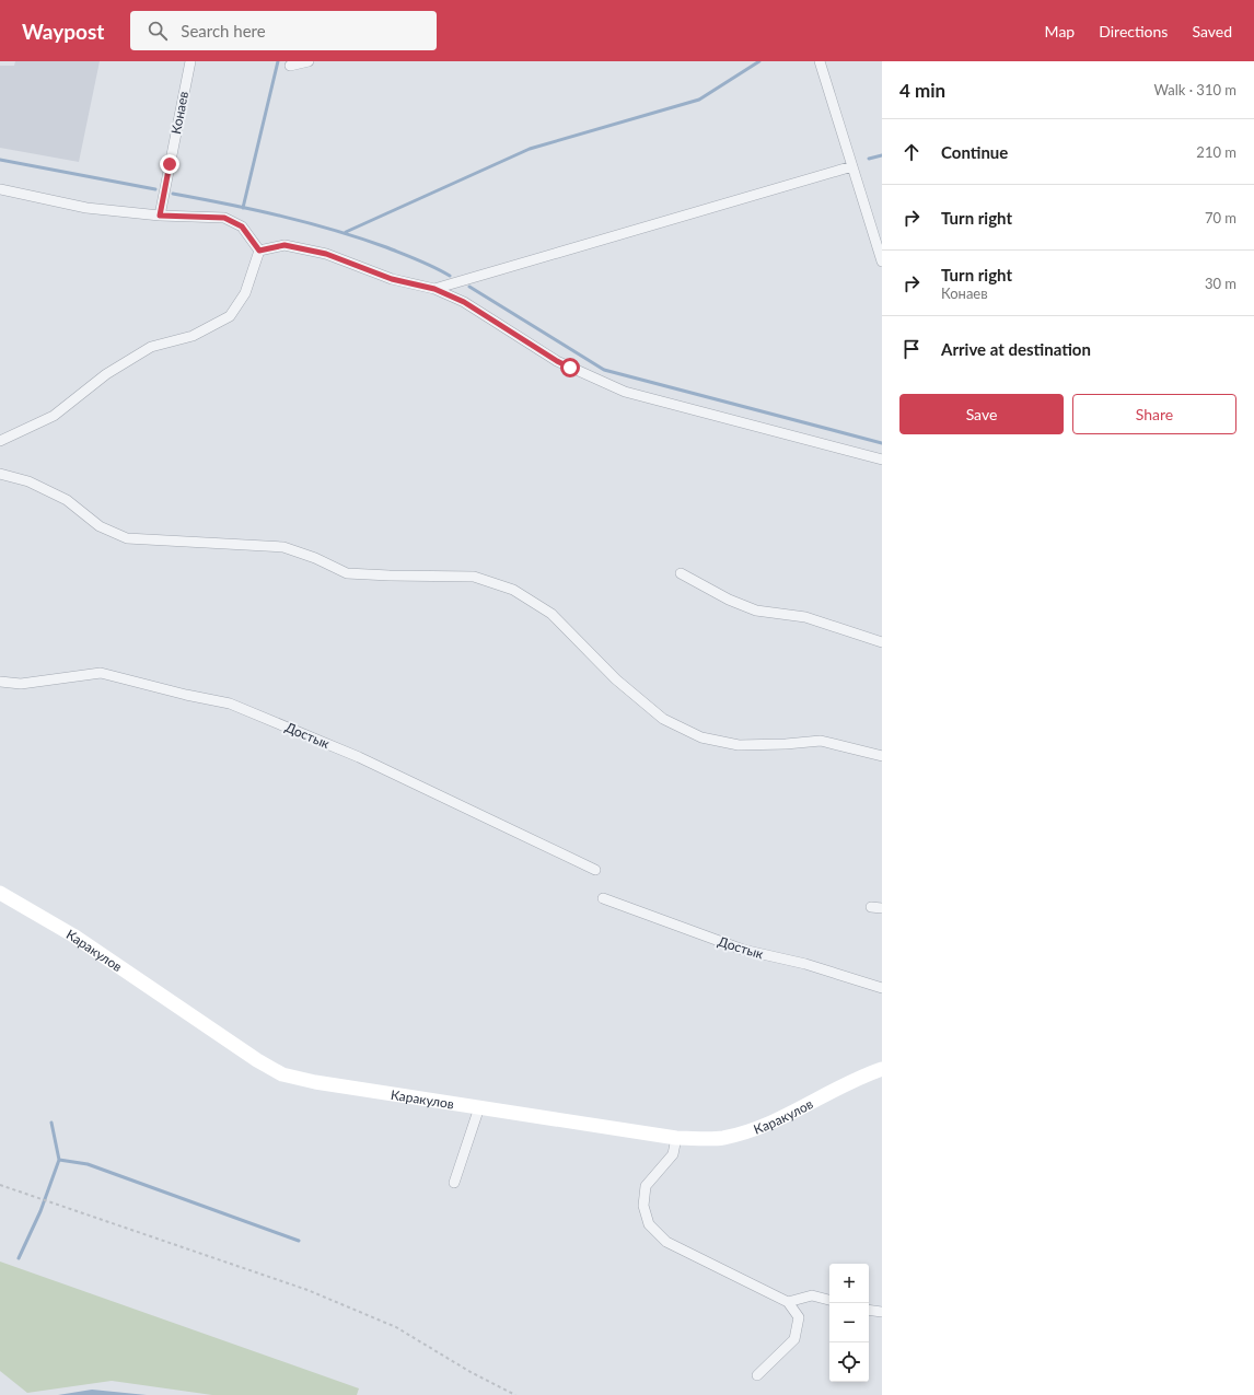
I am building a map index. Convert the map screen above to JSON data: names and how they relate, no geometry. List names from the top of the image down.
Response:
{
  "streets": {
    "main road": ["Каракулов"],
    "street": ["Конаев", "Достык"]
  },
  "page": {
    "header": "Waypost",
    "search": "Search here",
    "nav": ["Map", "Directions", "Saved"],
    "heading": ["4 min", "Walk · 310 m"],
    "list": [
      ["Continue", "210 m"],
      ["Turn right", "70 m"],
      ["Turn right", "Конаев", "30 m"],
      "Arrive at destination"
    ],
    "buttons": ["Save", "Share"],
    "map_buttons": ["+", "−"]
  }
}
